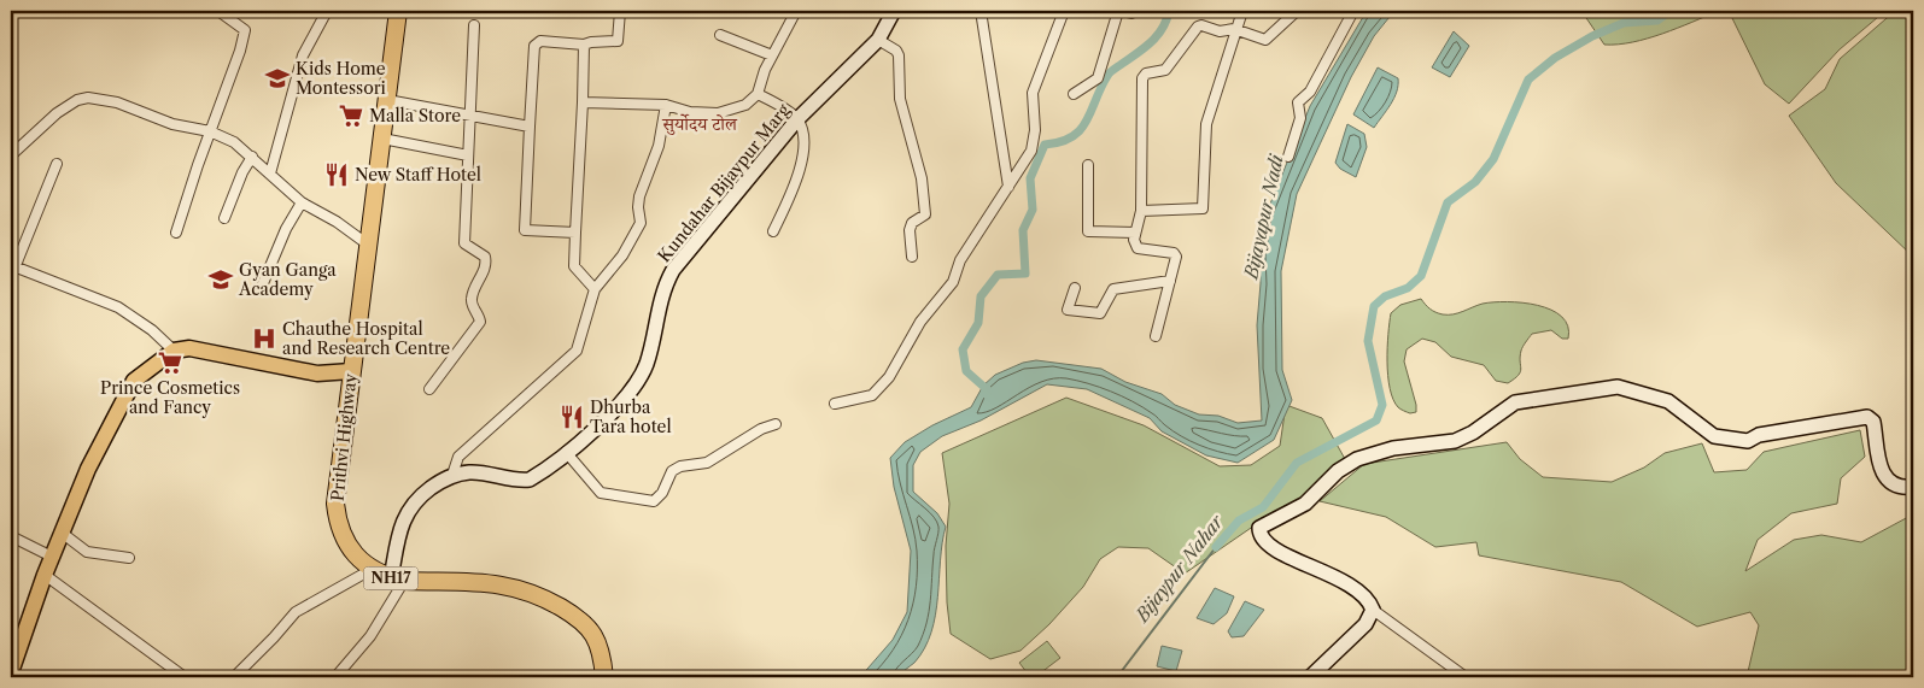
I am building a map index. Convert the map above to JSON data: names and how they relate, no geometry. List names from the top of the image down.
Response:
{
  "streets": {
    "highway": ["Prithvi Highway", "NH17"],
    "main road": ["Kundahar Bijaypur Marg"]
  },
  "districts": ["सुर्योदय टोल"],
  "water": ["Bijayapur Nadi", "Bijaypur Nahar"],
  "places": {
    "school or university": ["Kids Home Montessori", "Gyan Ganga Academy"],
    "supermarket": ["Malla Store", "Prince Cosmetics and Fancy"],
    "restaurant": ["New Staff Hotel", "Dhurba Tara hotel"],
    "hospital": ["Chauthe Hospital and Research Centre"]
  }
}
